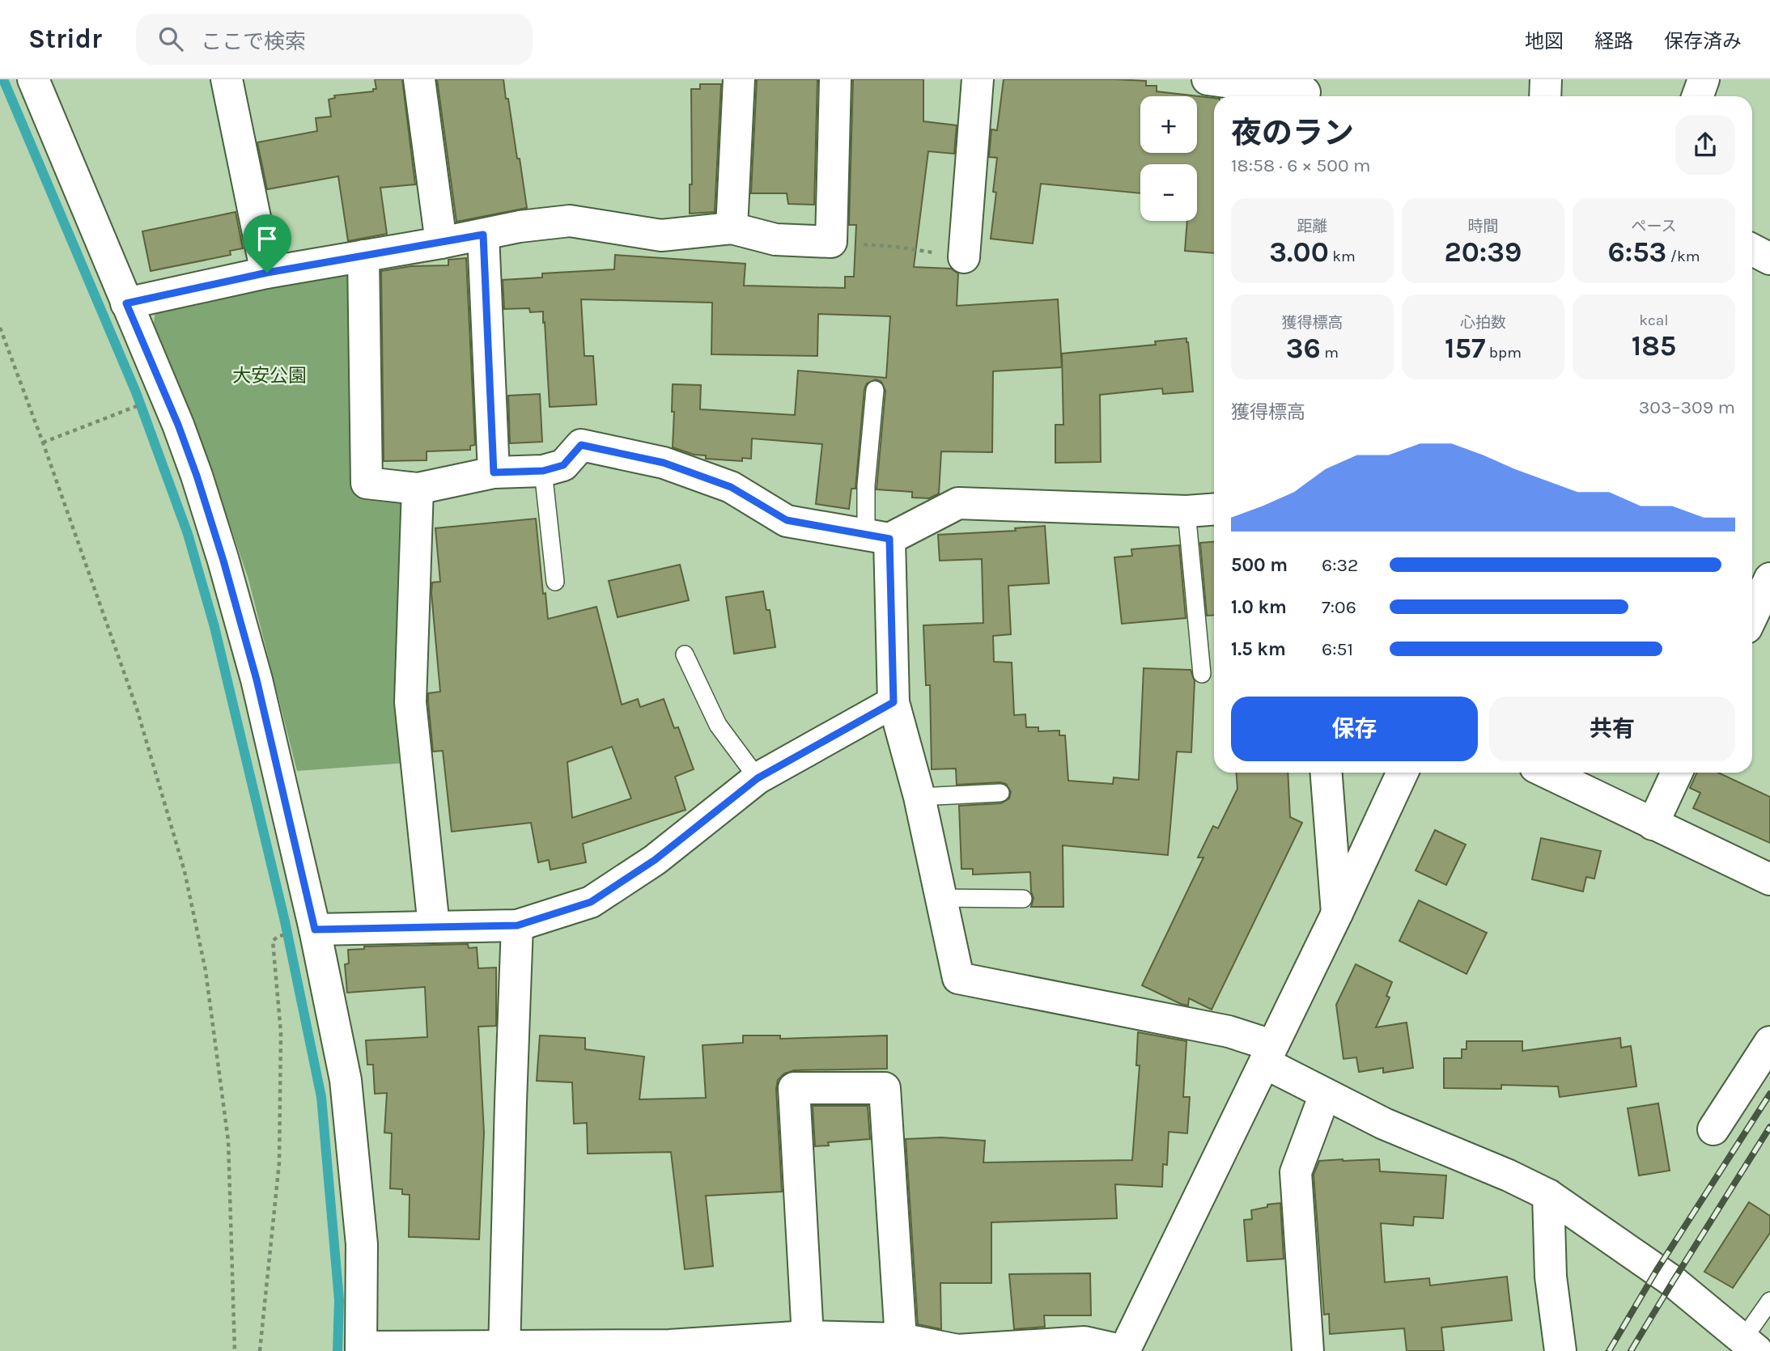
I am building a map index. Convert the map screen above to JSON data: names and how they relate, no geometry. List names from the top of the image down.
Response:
{
  "parks": ["大安公園"],
  "page": {
    "header": "Stridr",
    "search": "ここで検索",
    "nav": ["地図", "経路", "保存済み"],
    "map_buttons": ["+", "−"],
    "heading": ["夜のラン", "18:58 · 6 × 500 m"],
    "stats": [
      ["距離", "3.00 km"],
      ["時間", "20:39"],
      ["ペース", "6:53 /km"],
      ["獲得標高", "36 m"],
      ["心拍数", "157 bpm"],
      ["kcal", "185"]
    ],
    "chart": ["獲得標高", "303–309 m"],
    "list": [
      {
        "name": "500 m",
        "note": "6:32"
      },
      {
        "name": "1.0 km",
        "note": "7:06"
      },
      {
        "name": "1.5 km",
        "note": "6:51"
      }
    ],
    "buttons": ["保存", "共有"]
  }
}
